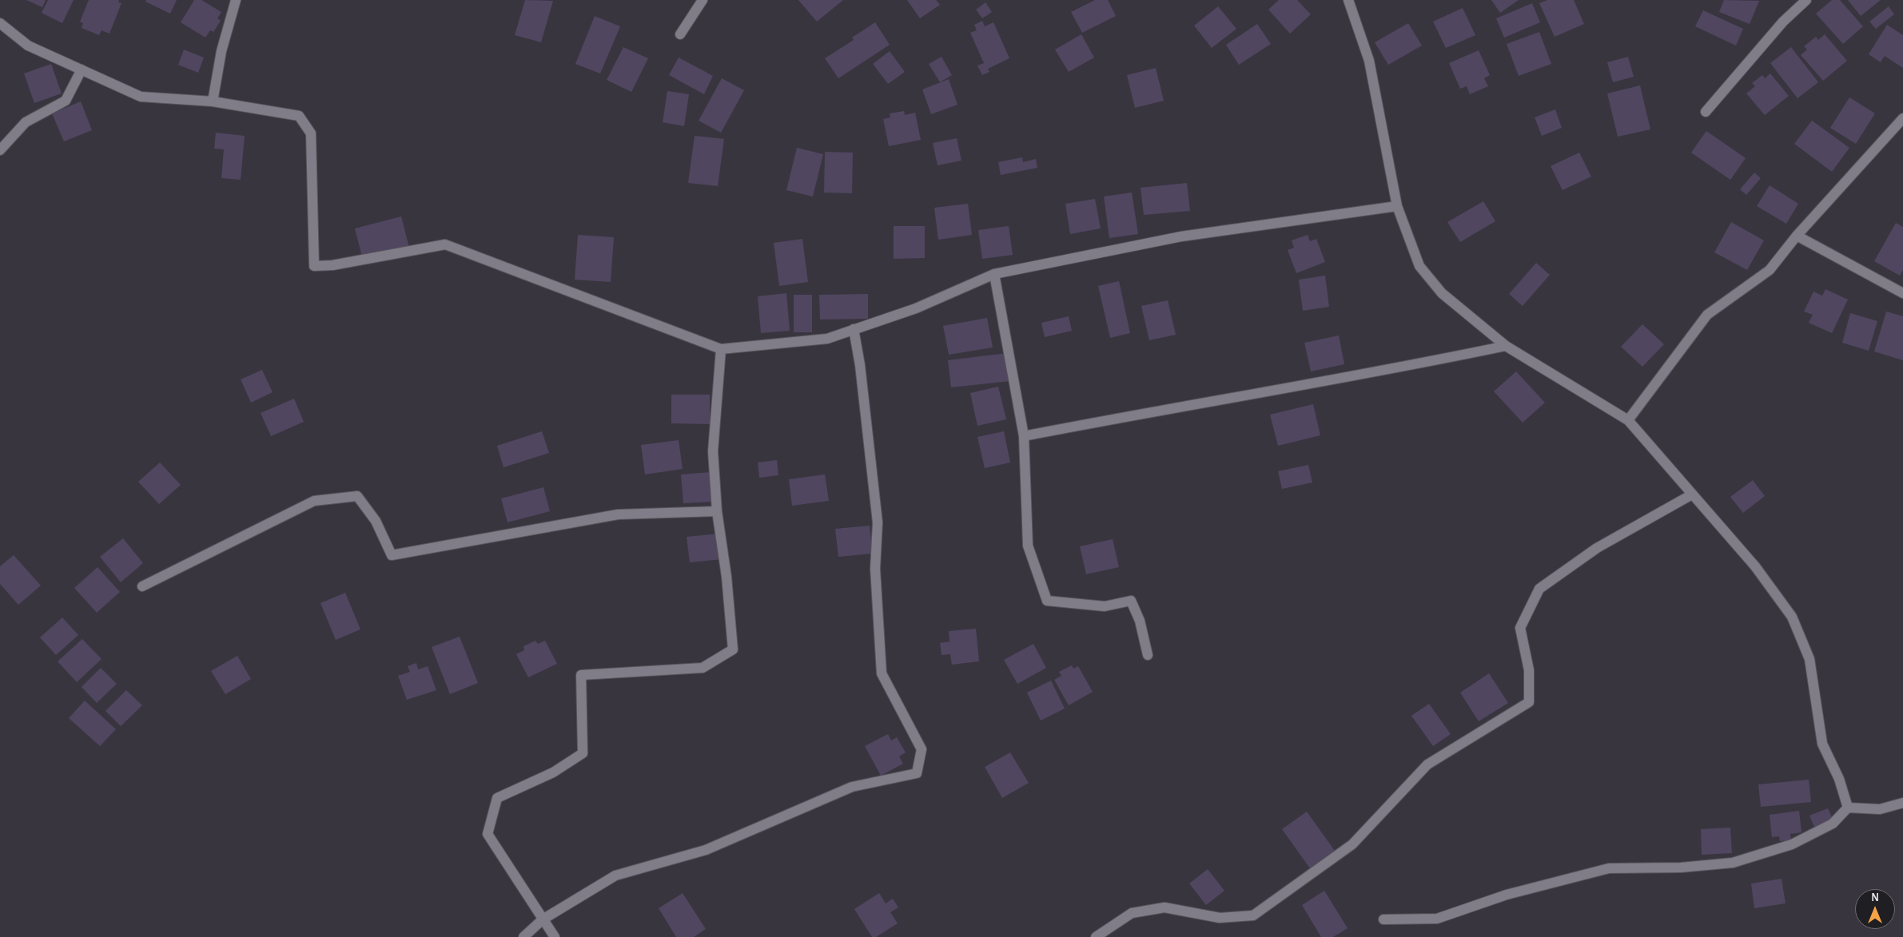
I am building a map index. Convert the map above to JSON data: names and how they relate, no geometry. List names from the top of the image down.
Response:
{
  "north": "top"
}
